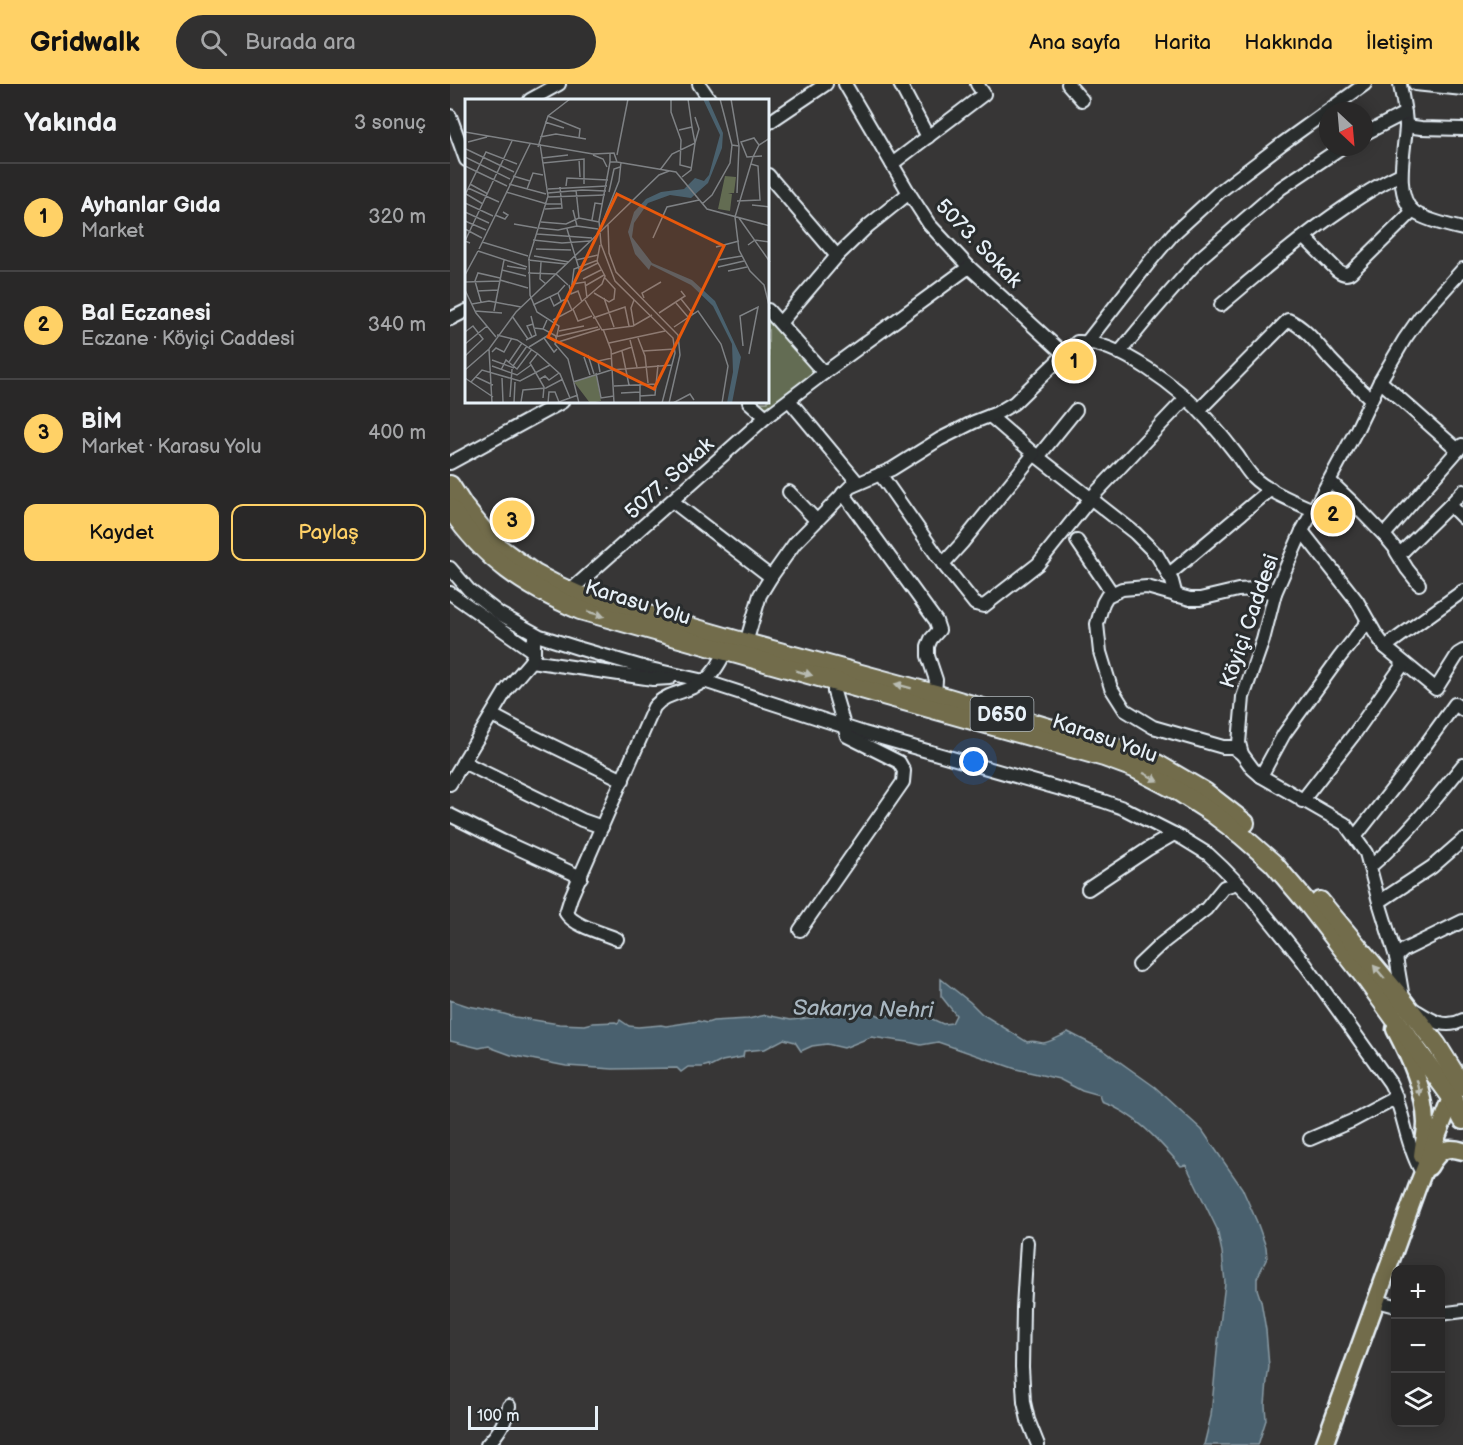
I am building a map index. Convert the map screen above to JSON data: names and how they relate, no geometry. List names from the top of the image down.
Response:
{
  "streets": {
    "highway": ["Karasu Yolu", "D650"],
    "street": ["5073. Sokak", "5077. Sokak", "Köyiçi Caddesi"]
  },
  "crossings": [
    ["5073. Sokak", "5077. Sokak"],
    ["5077. Sokak", "Karasu Yolu"]
  ],
  "water": ["Sakarya Nehri"],
  "scale_bar": "100 m",
  "north": "bottom right",
  "page": {
    "header": "Gridwalk",
    "search": "Burada ara",
    "nav": [
      "Ana sayfa",
      "Harita",
      "Hakkında",
      "İletişim"
    ],
    "heading": ["Yakında", "3 sonuç"],
    "list": [
      {
        "mark": "1",
        "name": "Ayhanlar Gıda",
        "note": "Market",
        "value": "320 m"
      },
      {
        "mark": "2",
        "name": "Bal Eczanesi",
        "note": "Eczane · Köyiçi Caddesi",
        "value": "340 m"
      },
      {
        "mark": "3",
        "name": "BİM",
        "note": "Market · Karasu Yolu",
        "value": "400 m"
      }
    ],
    "pins": ["1", "2", "3"],
    "buttons": ["Kaydet", "Paylaş"],
    "map_buttons": ["+", "−"],
    "scale": "100 m"
  }
}
